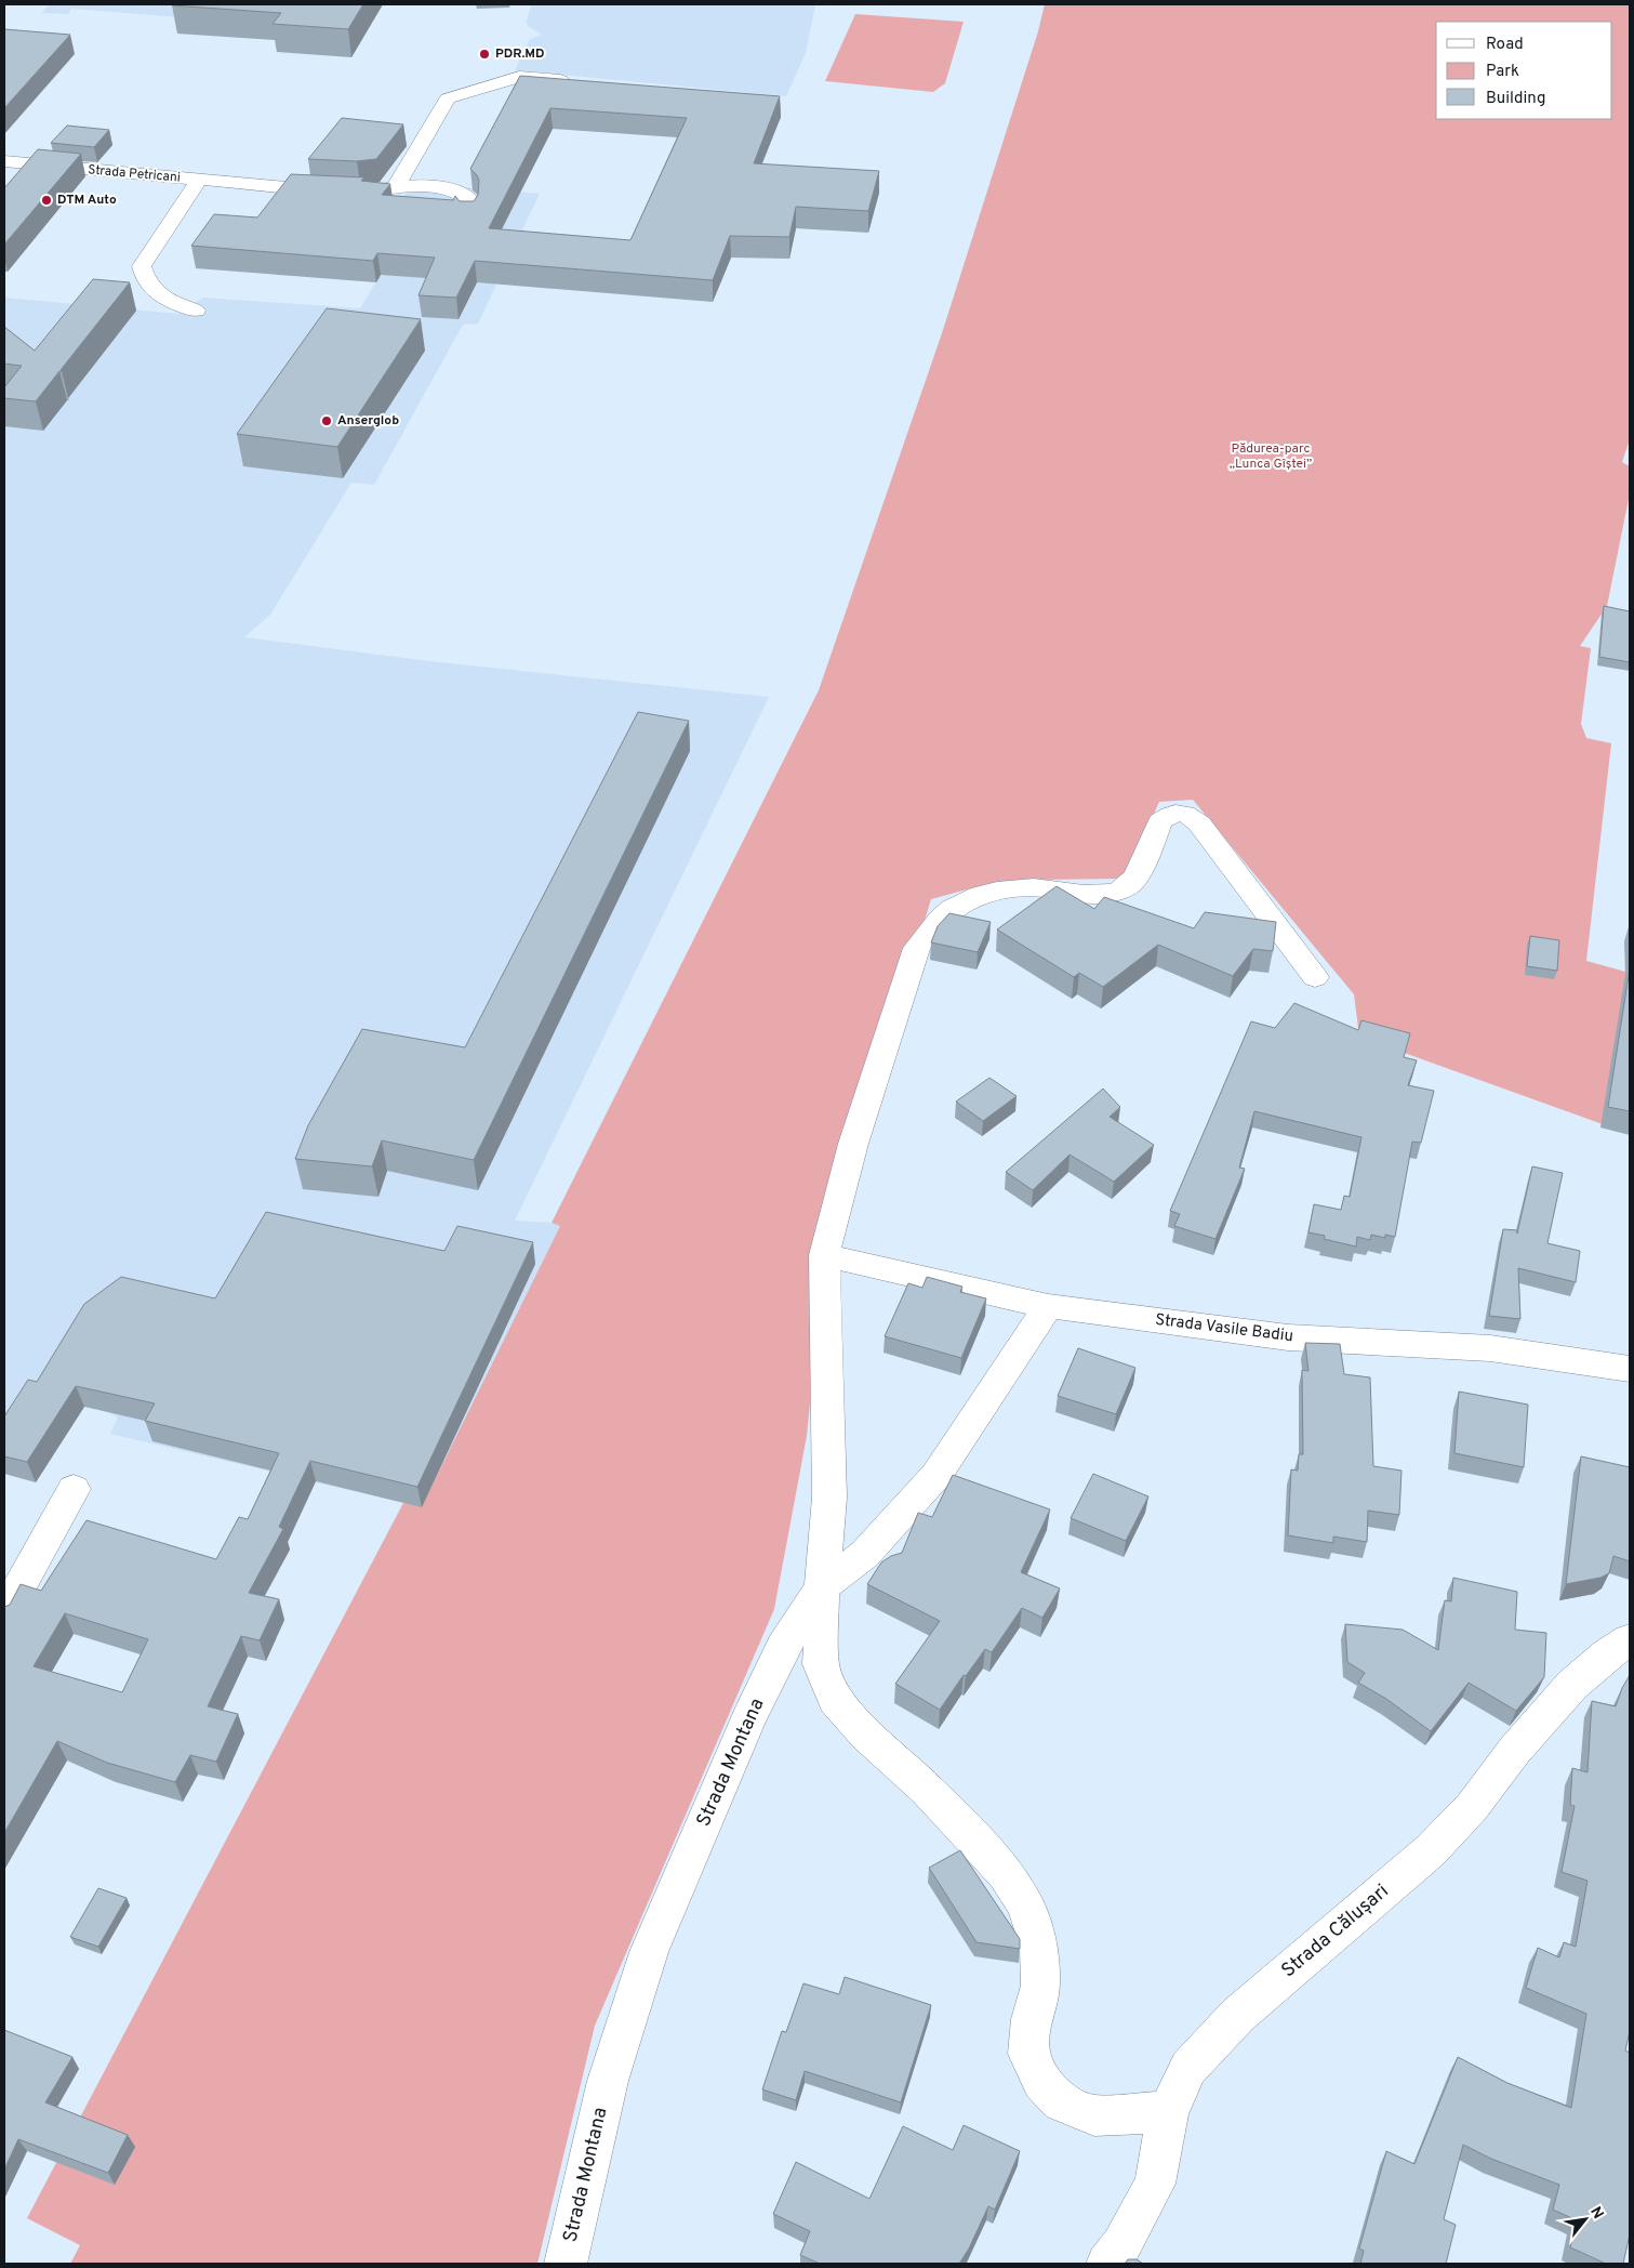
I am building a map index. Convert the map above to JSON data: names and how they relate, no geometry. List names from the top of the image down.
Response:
{
  "streets": {
    "street": [
      "Strada Petricani",
      "Strada Vasile Badiu",
      "Strada Montana",
      "Strada Călușari"
    ]
  },
  "crossings": [
    ["Strada Vasile Badiu", "Strada Montana"]
  ],
  "parks": ["Pădurea-parc „Lunca Gîștei”"],
  "places": ["PDR.MD", "DTM Auto", "Anserglob"],
  "legend": ["Road", "Park", "Building"],
  "north": "top right"
}
